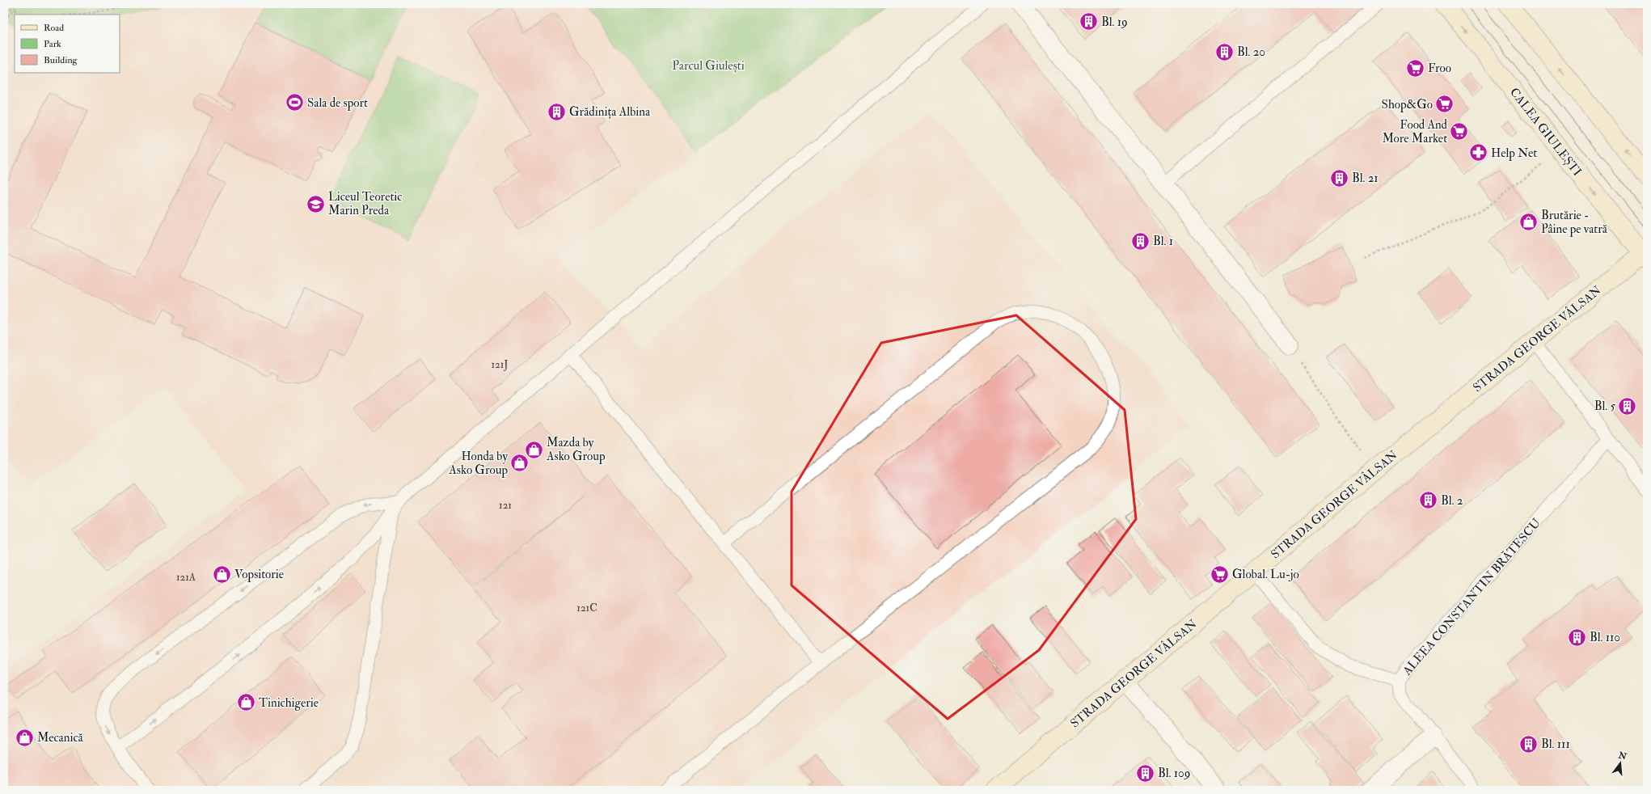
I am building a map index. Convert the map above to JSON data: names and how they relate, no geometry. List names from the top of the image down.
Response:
{
  "streets": {
    "street": ["CALEA GIULEȘTI", "STRADA GEORGE VÂLSAN"],
    "lane": ["ALEEA CONSTANTIN BRĂTESCU"]
  },
  "crossings": [
    ["CALEA GIULEȘTI", "STRADA GEORGE VÂLSAN"]
  ],
  "parks": ["Parcul Giulești"],
  "places": {
    "building": [
      "Bl. 19",
      "Bl. 20",
      "Grădinița Albina",
      "Bl. 21",
      "Bl. 1",
      "Bl. 5",
      "Bl. 2",
      "Bl. 110",
      "Bl. 111",
      "Bl. 109"
    ],
    "supermarket": [
      "Froo",
      "Shop&Go",
      "Food And More Market",
      "Global. Lu-jo"
    ],
    "sports": ["Sala de sport"],
    "pharmacy": ["Help Net"],
    "school or university": ["Liceul Teoretic Marin Preda"],
    "shop": [
      "Brutărie - Pâine pe vatră",
      "Mazda by Asko Group",
      "Honda by Asko Group",
      "Vopsitorie",
      "Tinichigerie",
      "Mecanică"
    ]
  },
  "house_numbers": [
    "121J",
    "121",
    "121A",
    "121C"
  ],
  "legend": ["Road", "Park", "Building"],
  "north": "top"
}
